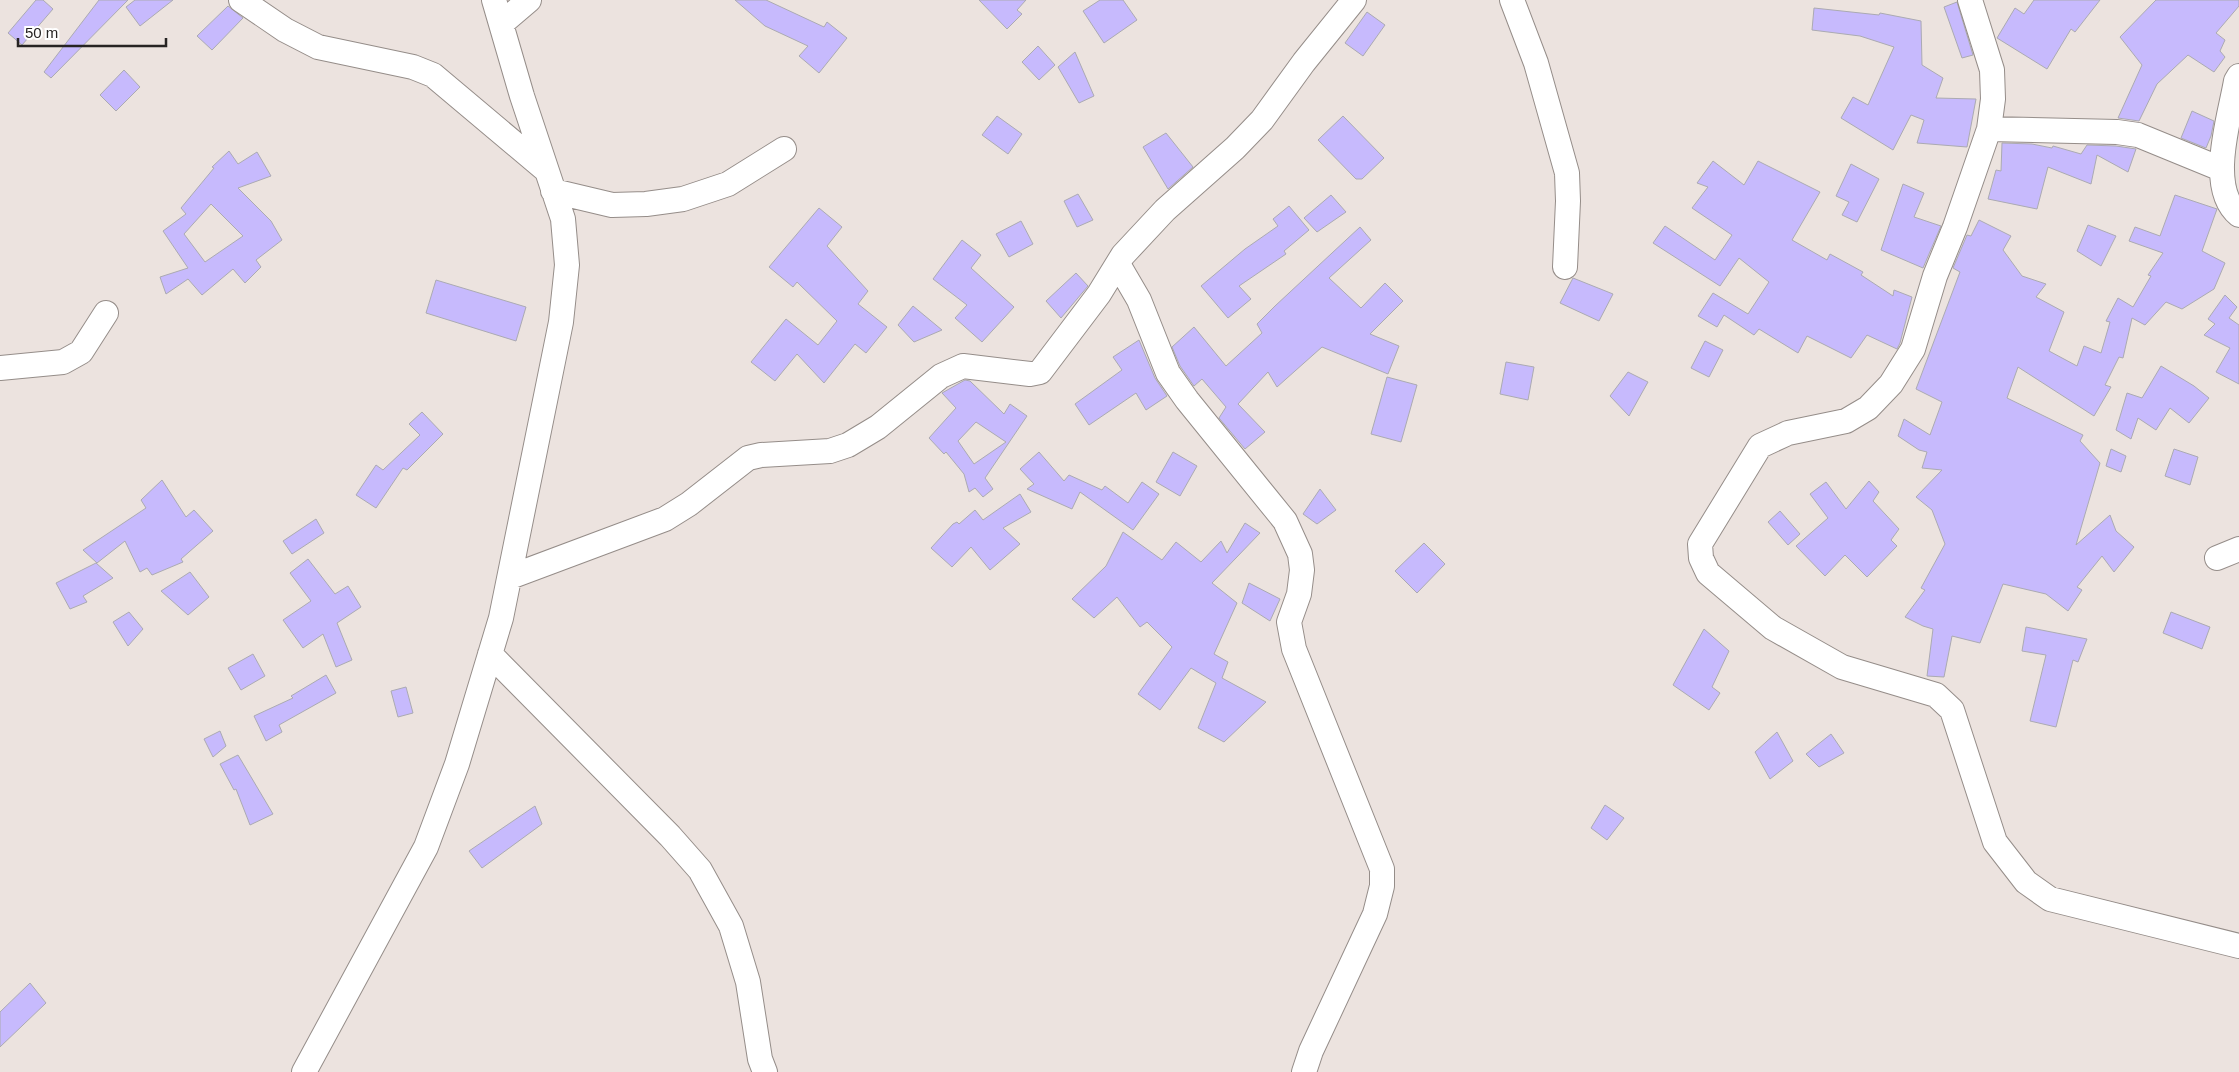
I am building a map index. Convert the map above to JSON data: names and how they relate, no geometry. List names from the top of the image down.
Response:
{
  "scale_bar": "50 m"
}
